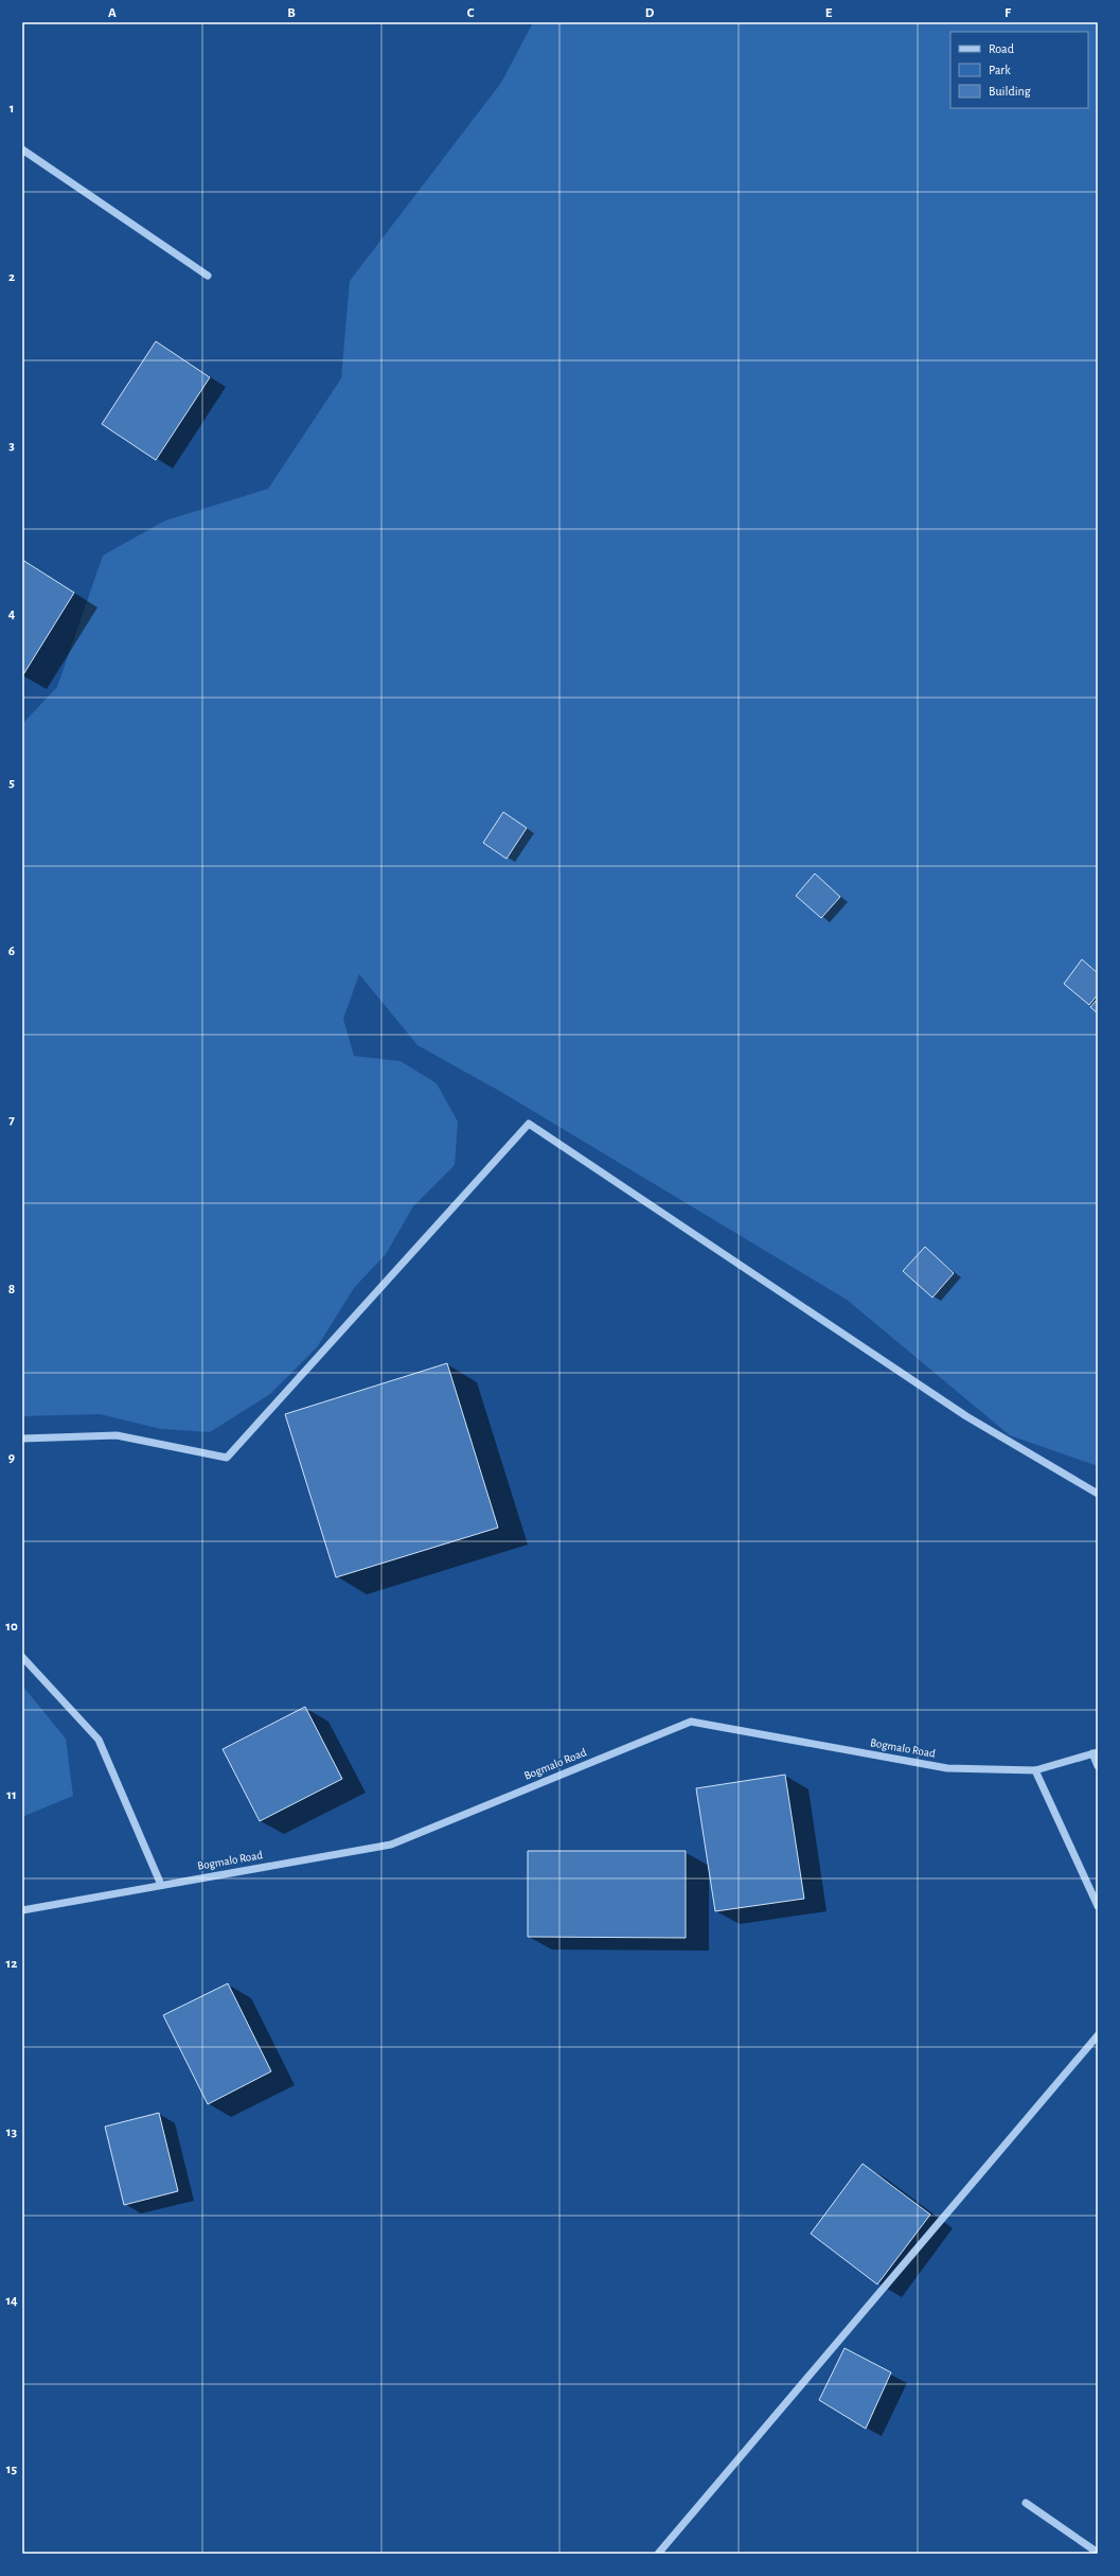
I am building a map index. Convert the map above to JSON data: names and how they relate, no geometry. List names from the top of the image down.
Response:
{
  "streets": {
    "street": ["Bogmalo Road"]
  },
  "legend": ["Road", "Park", "Building"],
  "grid": {
    "columns": [
      "A",
      "B",
      "C",
      "D",
      "E",
      "F"
    ],
    "rows": [
      "1",
      "2",
      "3",
      "4",
      "5",
      "6",
      "7",
      "8",
      "9",
      "10",
      "11",
      "12",
      "13",
      "14",
      "15"
    ]
  }
}
